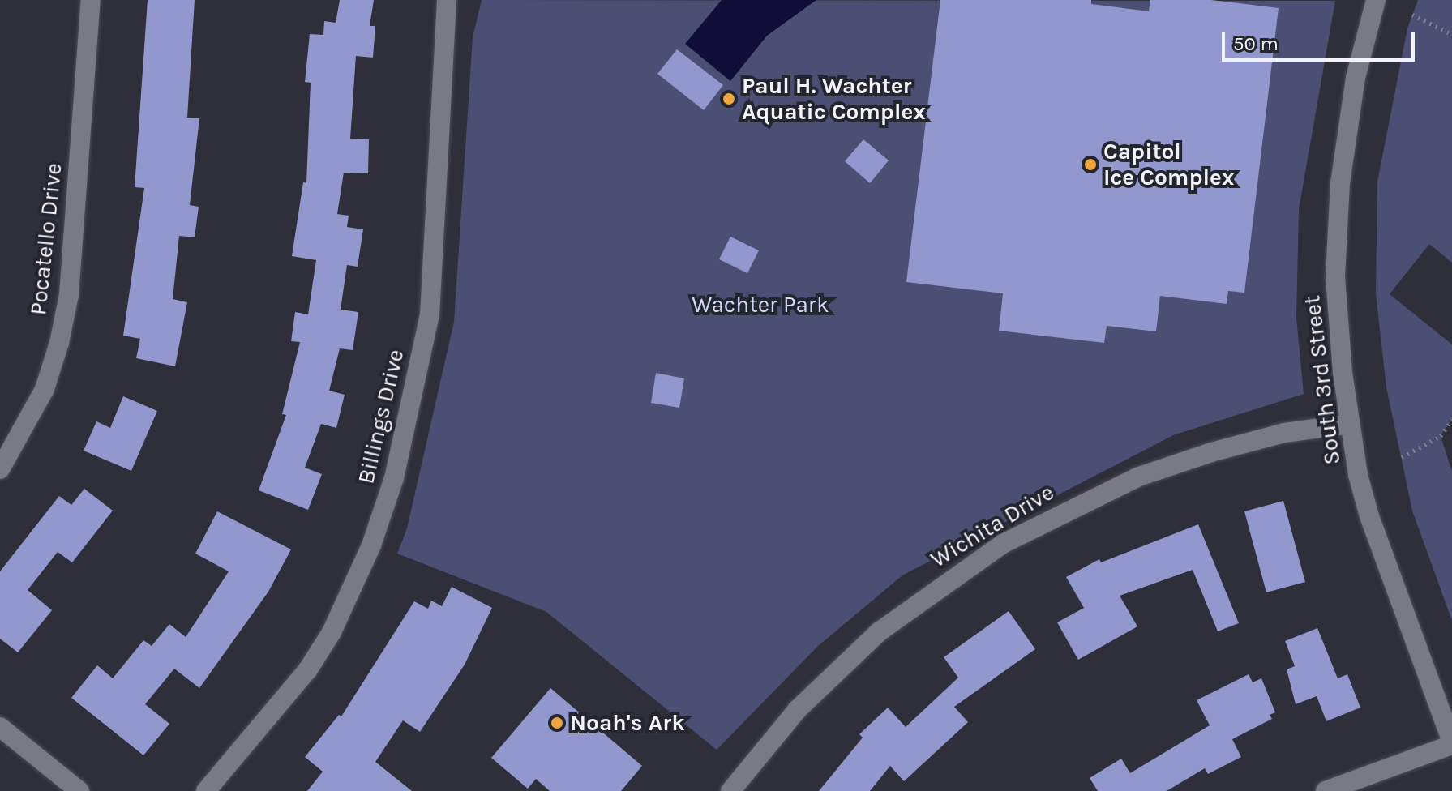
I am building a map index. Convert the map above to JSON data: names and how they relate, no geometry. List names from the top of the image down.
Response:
{
  "streets": {
    "street": [
      "Pocatello Drive",
      "South 3rd Street",
      "Billings Drive",
      "Wichita Drive"
    ]
  },
  "crossings": [
    ["South 3rd Street", "Wichita Drive"]
  ],
  "parks": ["Wachter Park"],
  "places": ["Paul H. Wachter Aquatic Complex", "Capitol Ice Complex", "Noah's Ark"],
  "scale_bar": "50 m"
}
